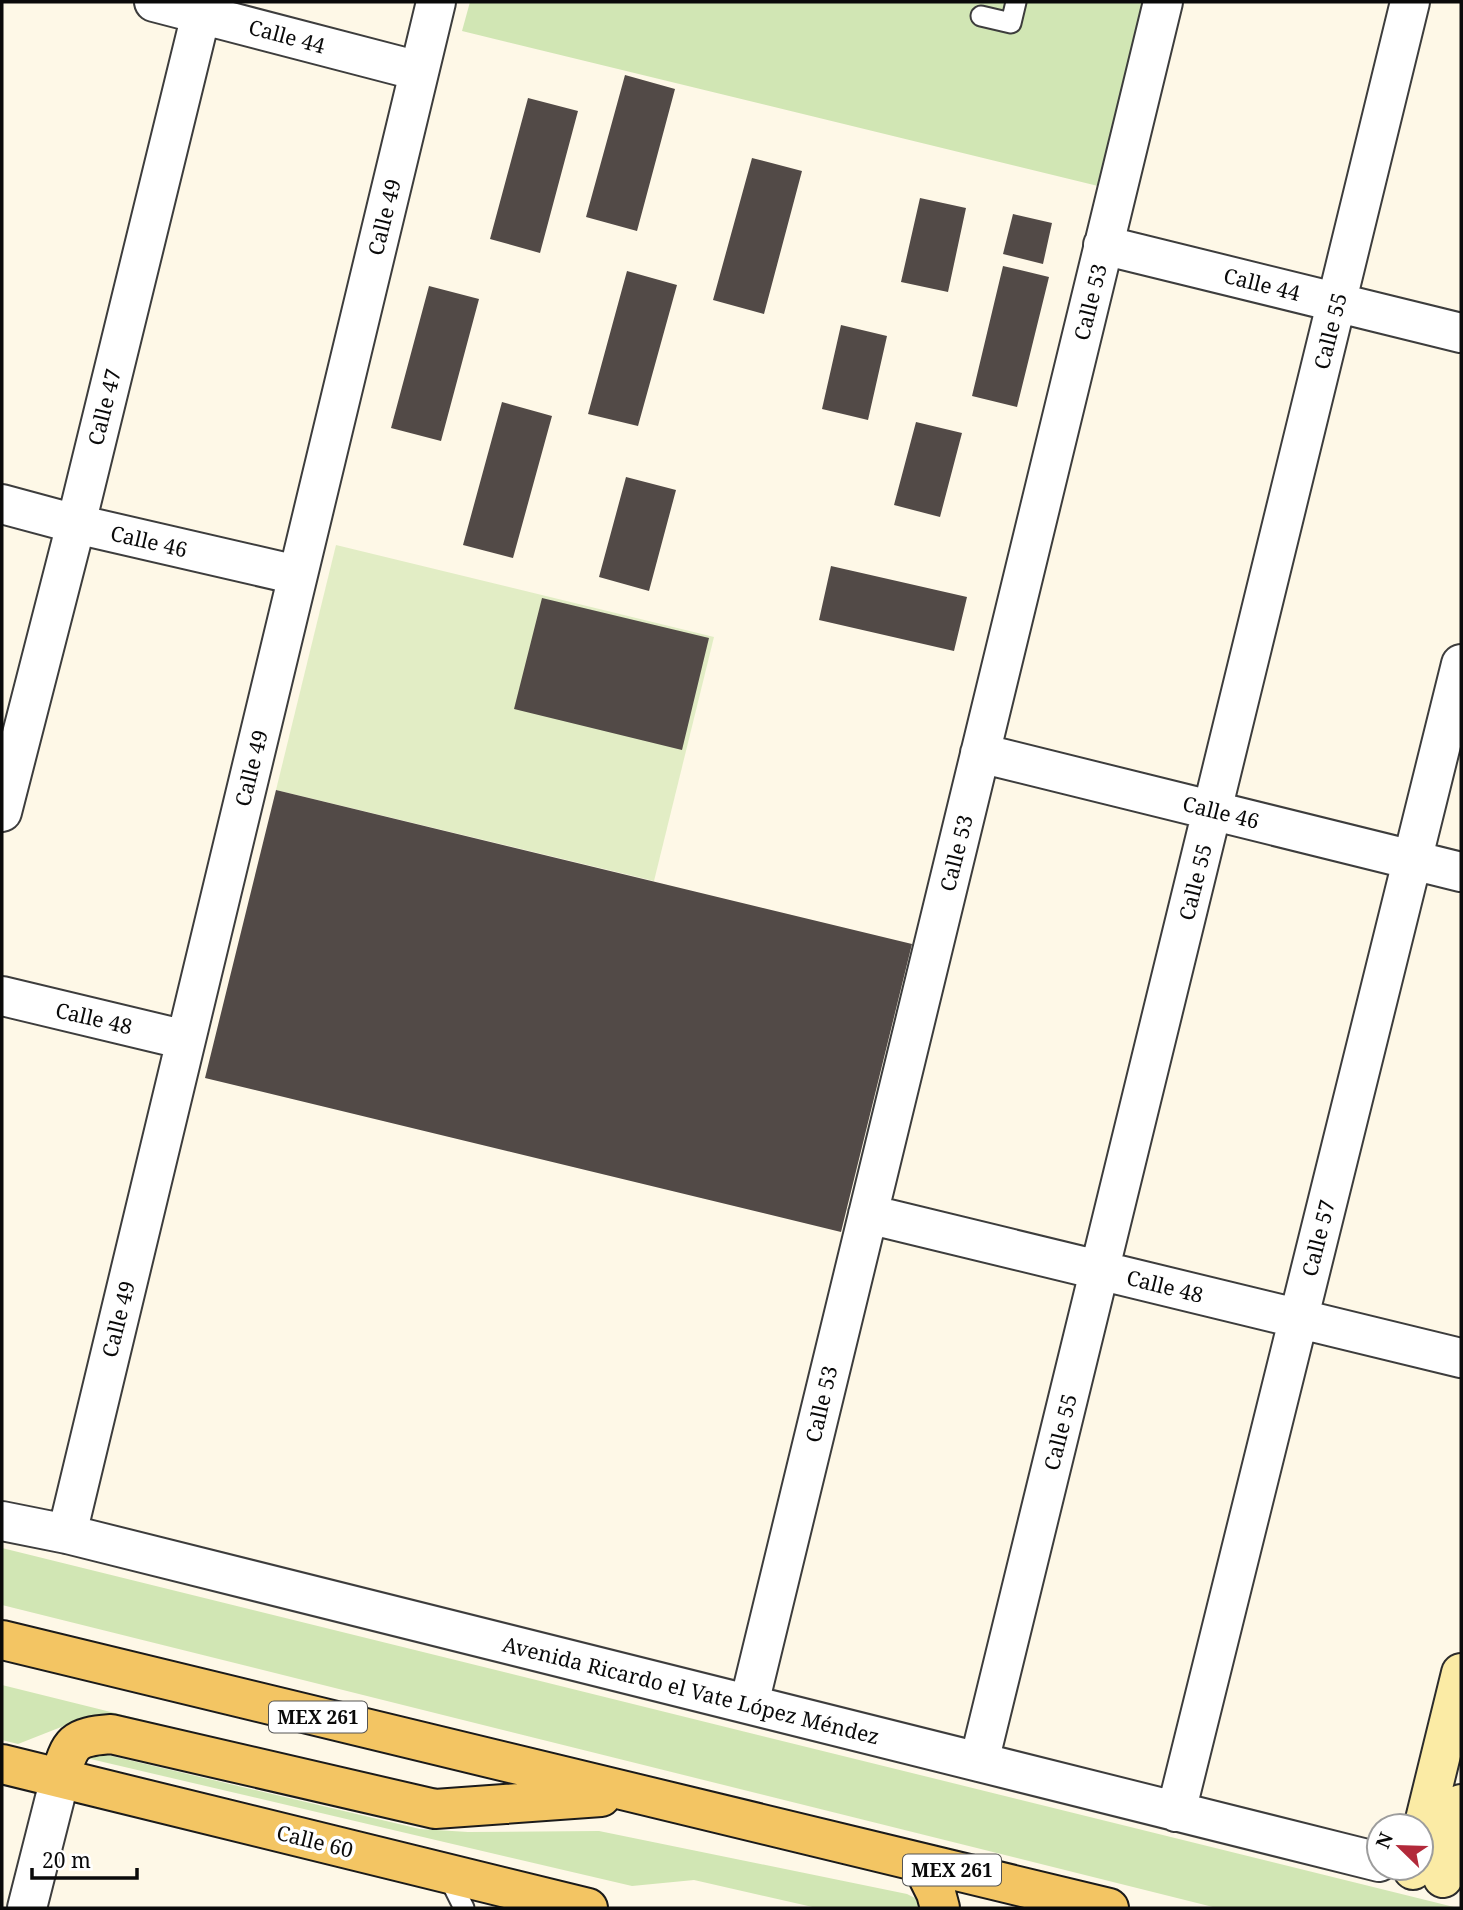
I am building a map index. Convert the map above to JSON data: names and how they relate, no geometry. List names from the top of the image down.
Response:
{
  "streets": {
    "main road": ["MEX 261", "Calle 60"],
    "street": [
      "Calle 44",
      "Calle 49",
      "Calle 53",
      "Calle 55",
      "Calle 47",
      "Calle 46",
      "Calle 48",
      "Calle 57",
      "Avenida Ricardo el Vate López Méndez"
    ]
  },
  "crossings": [
    ["Calle 44", "Calle 49"],
    ["Calle 44", "Calle 53"],
    ["Calle 44", "Calle 55"],
    ["Calle 44", "Calle 47"],
    ["Calle 49", "Calle 46"],
    ["Calle 49", "Calle 48"],
    ["Calle 49", "Avenida Ricardo el Vate López Méndez"],
    ["Calle 53", "Calle 46"],
    ["Calle 53", "Calle 48"],
    ["Calle 53", "Avenida Ricardo el Vate López Méndez"],
    ["Calle 55", "Calle 46"],
    ["Calle 55", "Calle 48"],
    ["Calle 55", "Avenida Ricardo el Vate López Méndez"],
    ["Calle 47", "Calle 46"],
    ["Calle 46", "Calle 57"],
    ["Calle 48", "Calle 57"],
    ["Calle 57", "Avenida Ricardo el Vate López Méndez"]
  ],
  "scale_bar": "20 m",
  "north": "top left"
}
